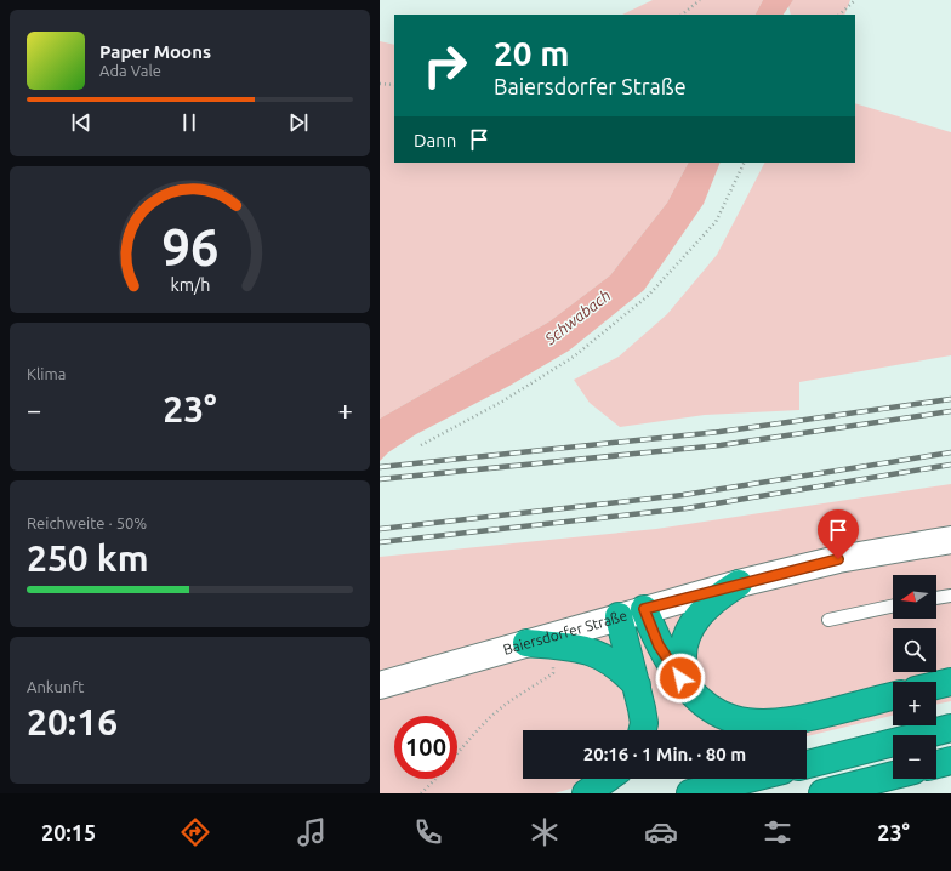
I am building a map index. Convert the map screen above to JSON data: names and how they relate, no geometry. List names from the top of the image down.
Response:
{
  "streets": {
    "main road": ["Baiersdorfer Straße"]
  },
  "water": ["Schwabach"],
  "north": "left",
  "page": {
    "turn": ["20 m", "Baiersdorfer Straße"],
    "song": ["Paper Moons", "Ada Vale"],
    "then": "Dann",
    "tile": [
      "Klima",
      ["Reichweite · 50%", "250 km"],
      ["Ankunft", "20:16"]
    ],
    "heat": ["−", "23°", "+"],
    "map_buttons": ["+", "−"],
    "limit": "100",
    "trip": "20:16 · 1 Min. · 80 m",
    "tabs": ["20:15", "23°"],
    "gauge": ["96", "km/h"]
  }
}
